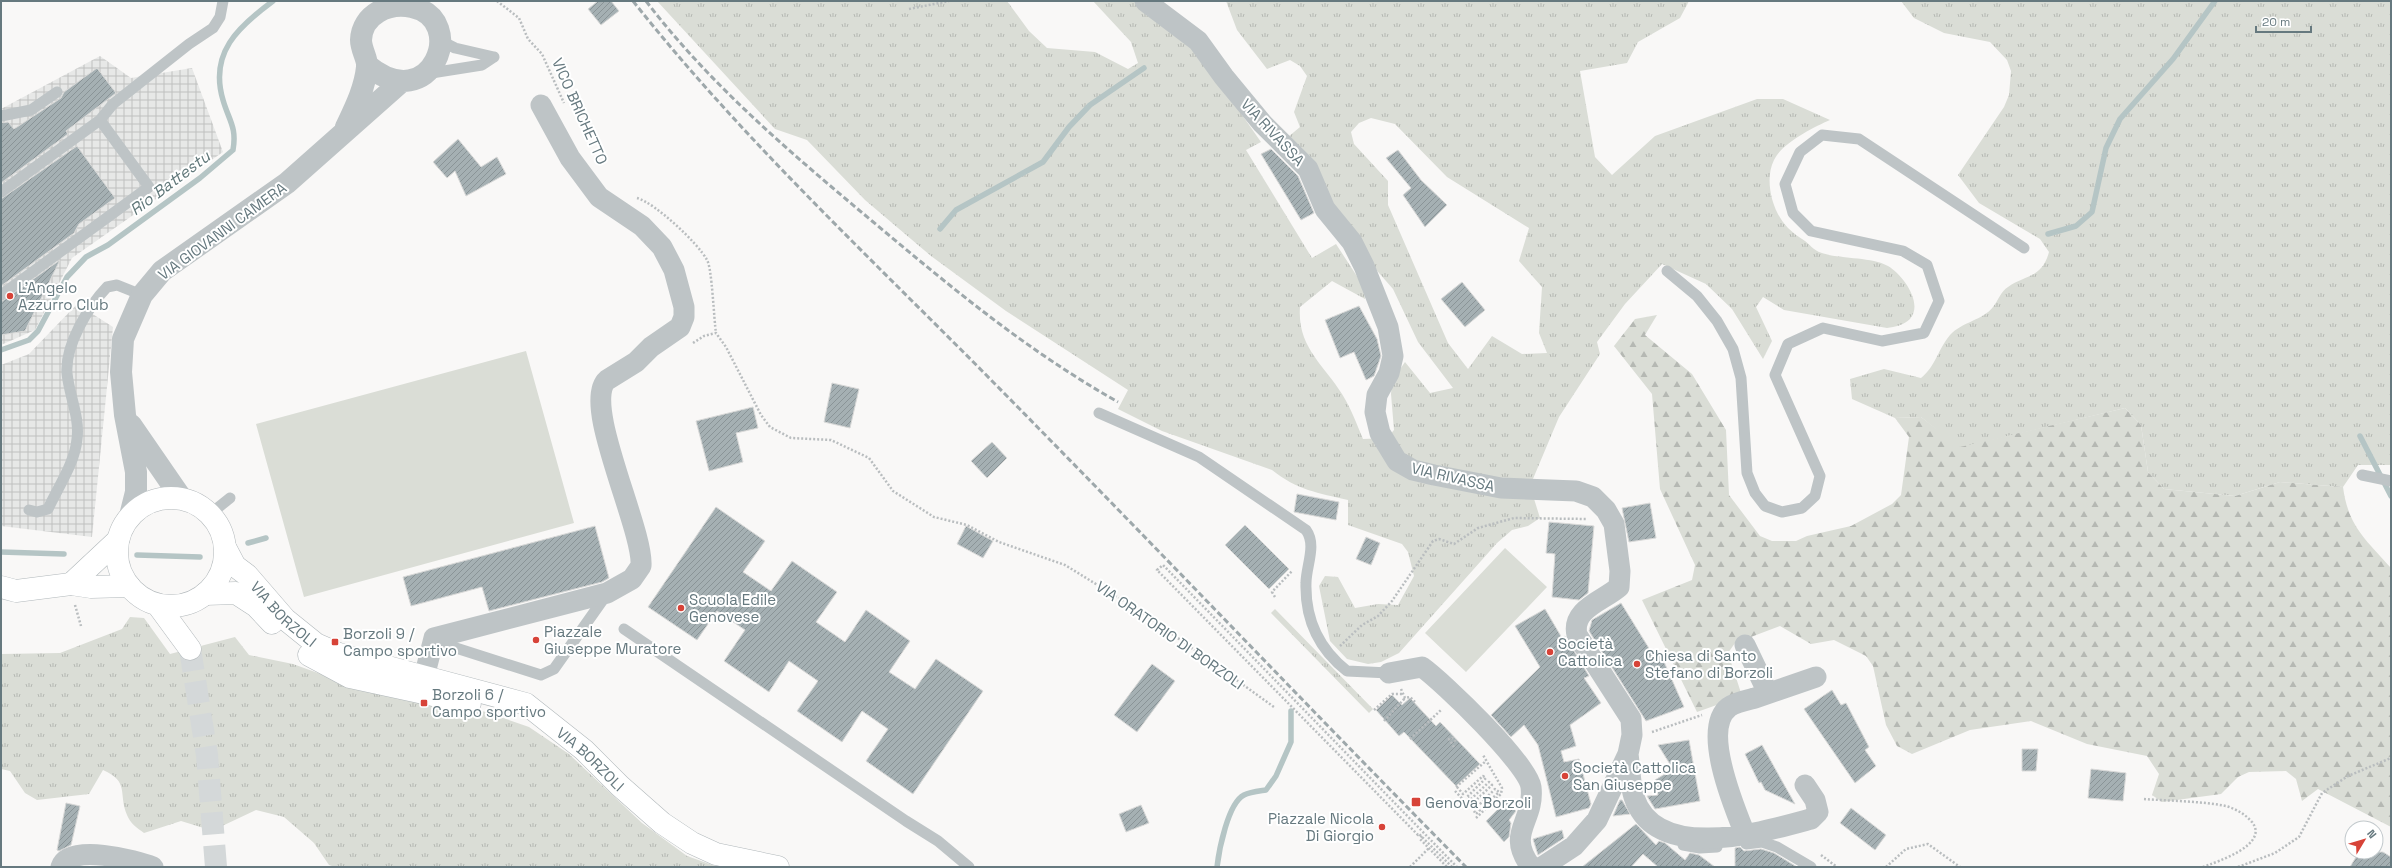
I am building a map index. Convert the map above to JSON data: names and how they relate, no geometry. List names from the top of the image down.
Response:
{
  "streets": {
    "main road": ["VIA BORZOLI"],
    "street": ["VIA RIVASSA", "VIA GIOVANNI CAMERA"],
    "path": ["VICO BRICHETTO", "VIA ORATORIO DI BORZOLI"]
  },
  "crossings": [
    ["VIA GIOVANNI CAMERA", "VIA BORZOLI"]
  ],
  "water": ["Rio Battestu"],
  "places": {
    "other": [
      "L'Angelo Azzurro Club",
      "Scuola Edile Genovese",
      "Piazzale Giuseppe Muratore",
      "Società Cattolica",
      "Chiesa di Santo Stefano di Borzoli",
      "Società Cattolica San Giuseppe",
      "Piazzale Nicola Di Giorgio"
    ],
    "transit": ["Borzoli 9 / Campo sportivo", "Borzoli 6 / Campo sportivo", "Genova Borzoli"]
  },
  "scale_bar": "20 m",
  "north": "top right"
}
